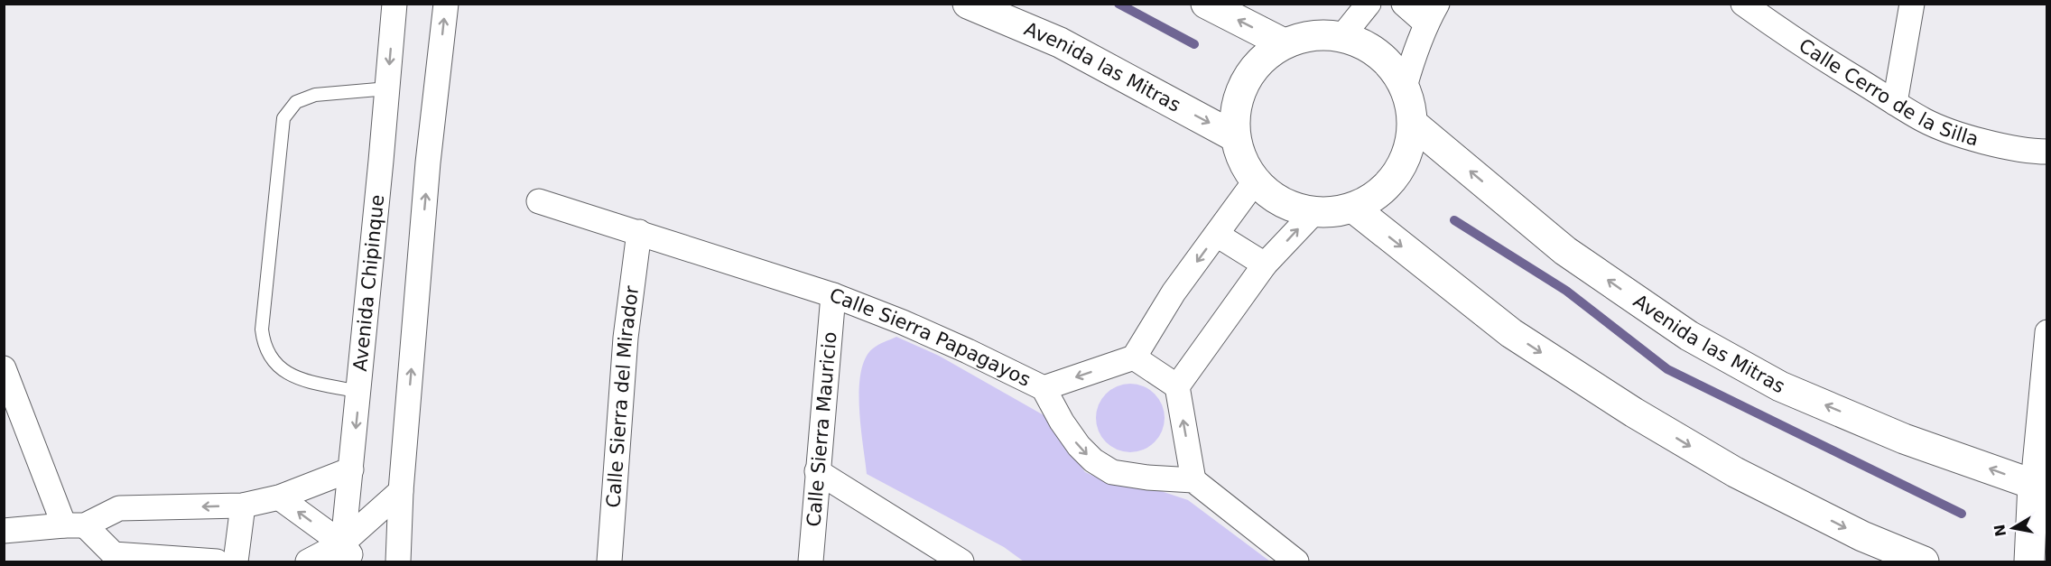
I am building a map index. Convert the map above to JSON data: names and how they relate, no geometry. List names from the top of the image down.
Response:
{
  "streets": {
    "street": [
      "Avenida las Mitras",
      "Calle Cerro de la Silla",
      "Avenida Chipinque",
      "Calle Sierra Papagayos",
      "Calle Sierra del Mirador",
      "Calle Sierra Mauricio"
    ]
  },
  "crossings": [
    ["Calle Sierra Papagayos", "Calle Sierra del Mirador"],
    ["Calle Sierra Papagayos", "Calle Sierra Mauricio"]
  ],
  "north": "left"
}
